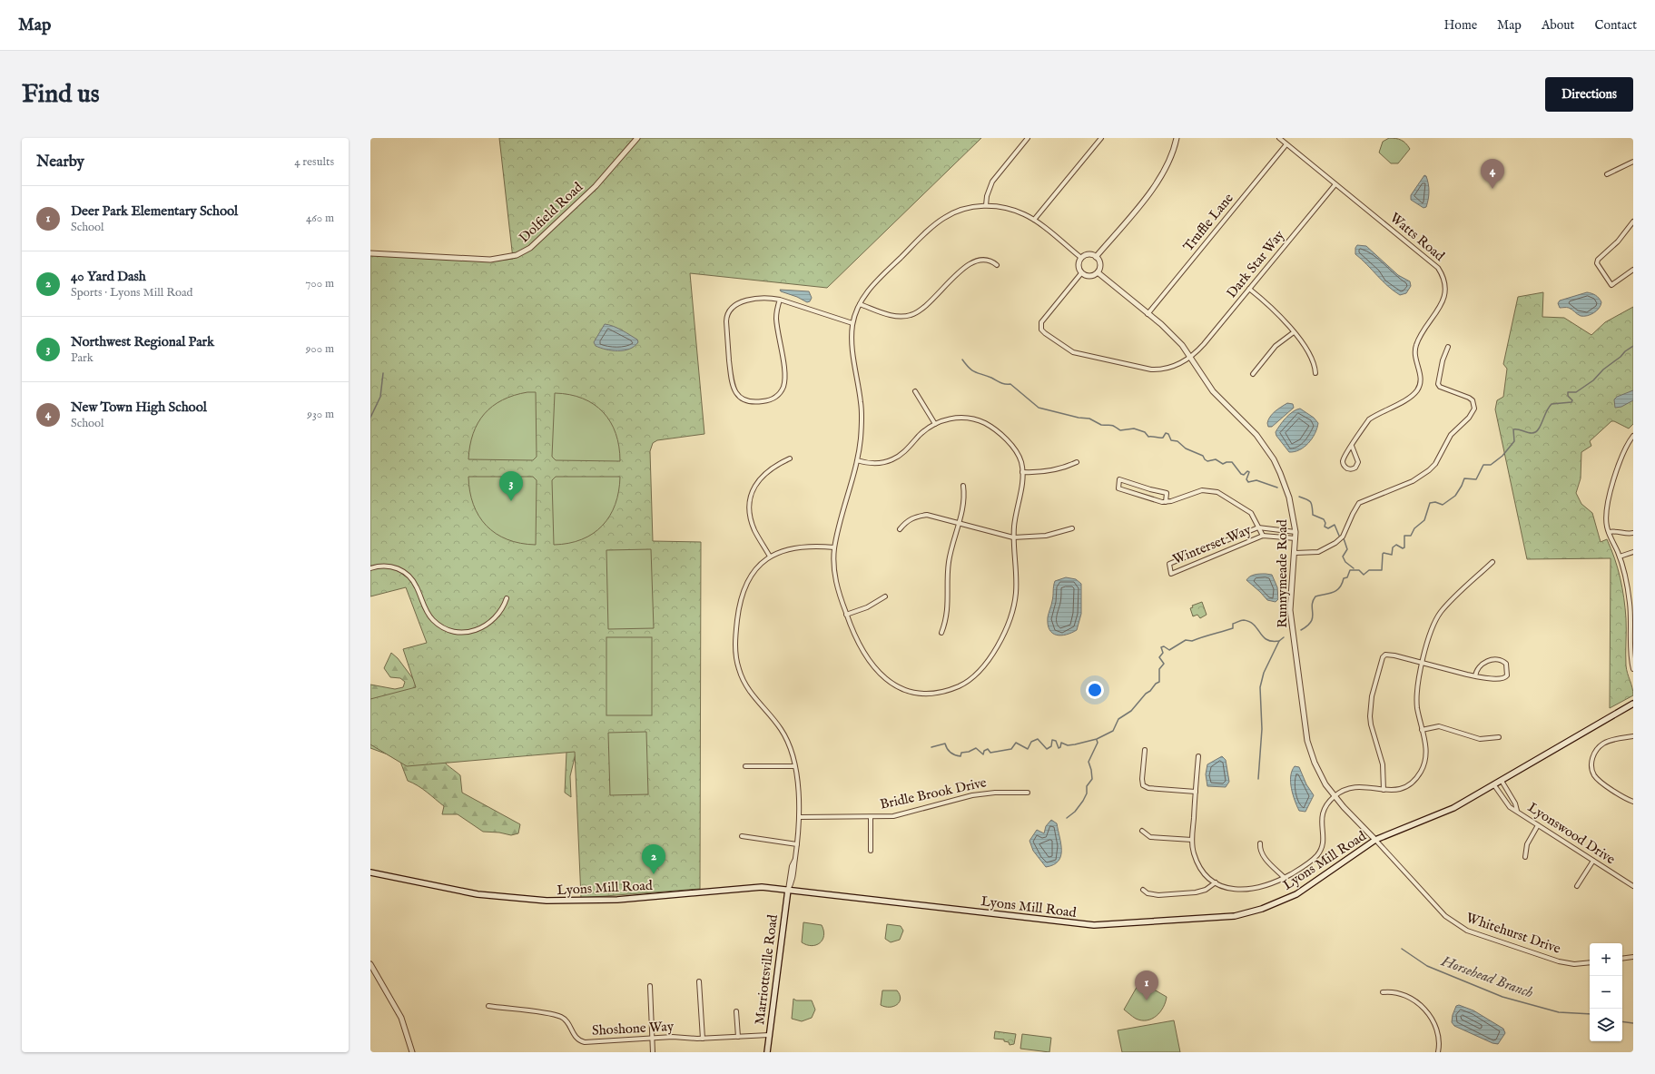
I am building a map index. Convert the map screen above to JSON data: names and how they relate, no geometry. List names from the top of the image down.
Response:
{
  "streets": {
    "main road": ["Lyons Mill Road", "Marriottsville Road"],
    "street": [
      "Dolfield Road",
      "Truffle Lane",
      "Watts Road",
      "Dark Star Way",
      "Winterset Way",
      "Runnymeade Road",
      "Bridle Brook Drive",
      "Lyonswood Drive",
      "Whitehurst Drive",
      "Shoshone Way"
    ]
  },
  "crossings": [
    ["Truffle Lane", "Watts Road"],
    ["Truffle Lane", "Runnymeade Road"],
    ["Watts Road", "Dark Star Way"],
    ["Dark Star Way", "Runnymeade Road"],
    ["Winterset Way", "Runnymeade Road"],
    ["Runnymeade Road", "Lyons Mill Road"],
    ["Runnymeade Road", "Whitehurst Drive"],
    ["Bridle Brook Drive", "Marriottsville Road"],
    ["Lyonswood Drive", "Lyons Mill Road"],
    ["Lyons Mill Road", "Whitehurst Drive"],
    ["Lyons Mill Road", "Marriottsville Road"],
    ["Marriottsville Road", "Shoshone Way"]
  ],
  "water": ["Horsehead Branch"],
  "page": {
    "header": "Map",
    "nav": [
      "Home",
      "Map",
      "About",
      "Contact"
    ],
    "buttons": "Directions",
    "title": "Find us",
    "heading": ["Nearby", "4 results"],
    "pins": [
      "4",
      "3",
      "2",
      "1"
    ],
    "list": [
      {
        "mark": "1",
        "name": "Deer Park Elementary School",
        "note": "School",
        "value": "460 m"
      },
      {
        "mark": "2",
        "name": "40 Yard Dash",
        "note": "Sports · Lyons Mill Road",
        "value": "700 m"
      },
      {
        "mark": "3",
        "name": "Northwest Regional Park",
        "note": "Park",
        "value": "900 m"
      },
      {
        "mark": "4",
        "name": "New Town High School",
        "note": "School",
        "value": "930 m"
      }
    ],
    "map_buttons": ["+", "−"]
  }
}
